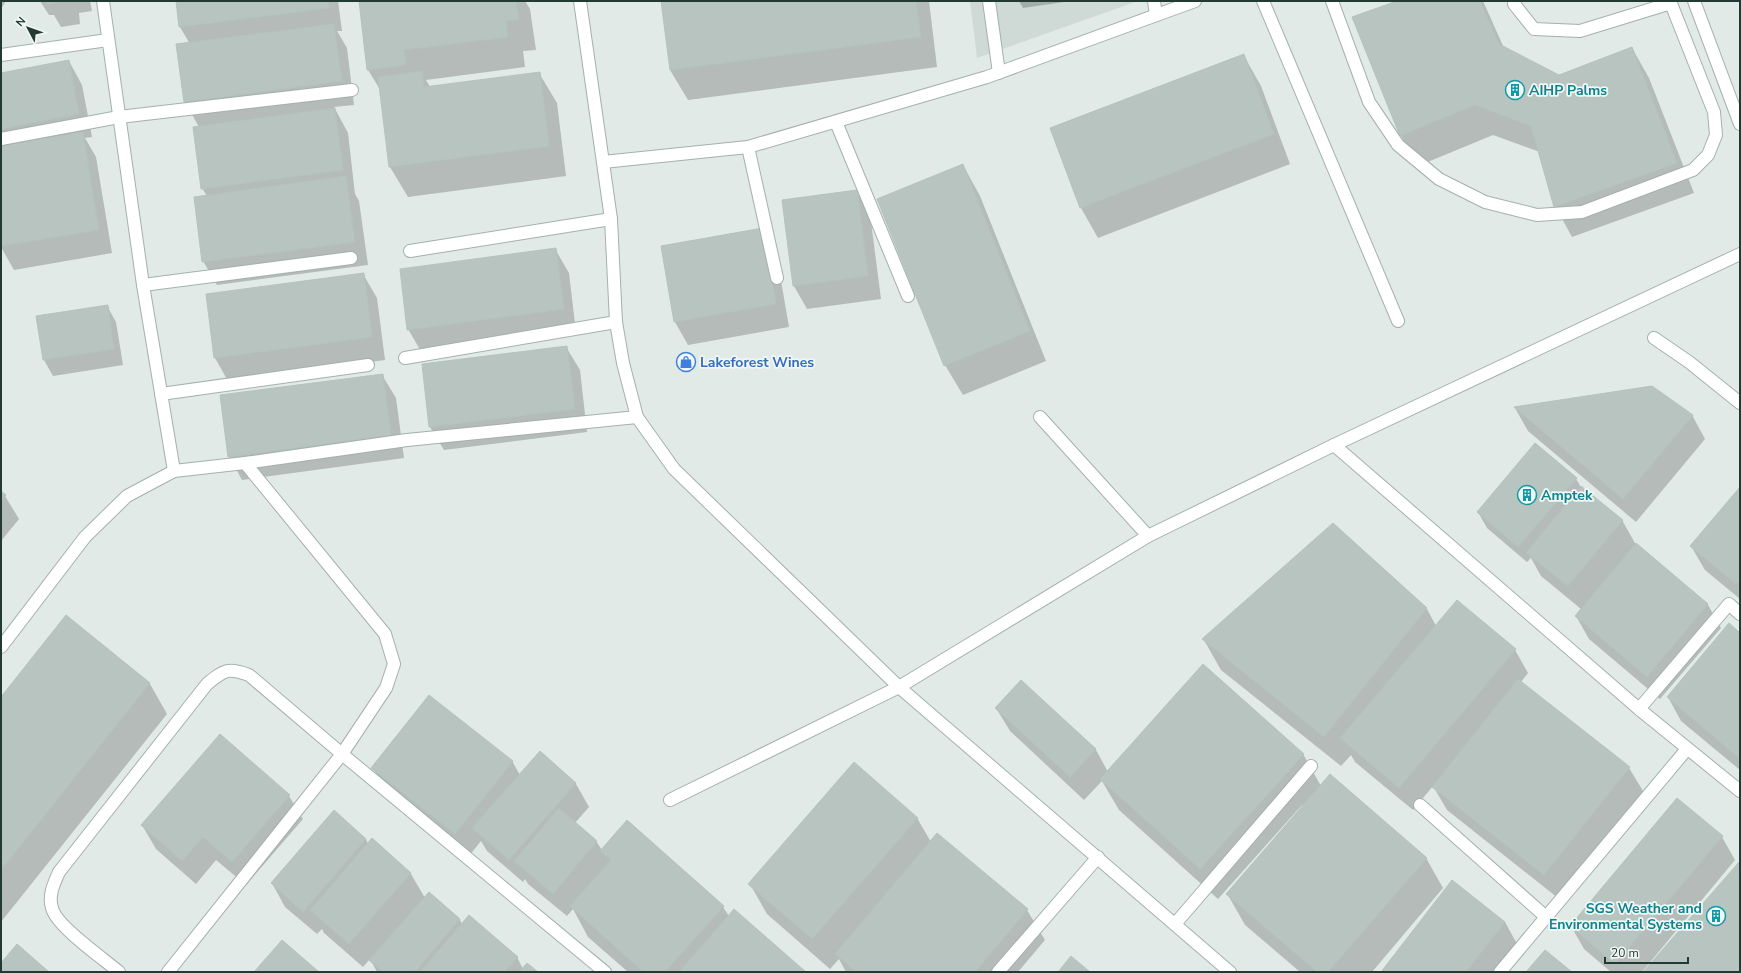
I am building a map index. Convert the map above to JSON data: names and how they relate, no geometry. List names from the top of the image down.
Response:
{
  "places": {
    "building": ["AIHP Palms", "Amptek", "SGS Weather and Environmental Systems"],
    "shop": ["Lakeforest Wines"]
  },
  "scale_bar": "20 m",
  "north": "top left"
}
